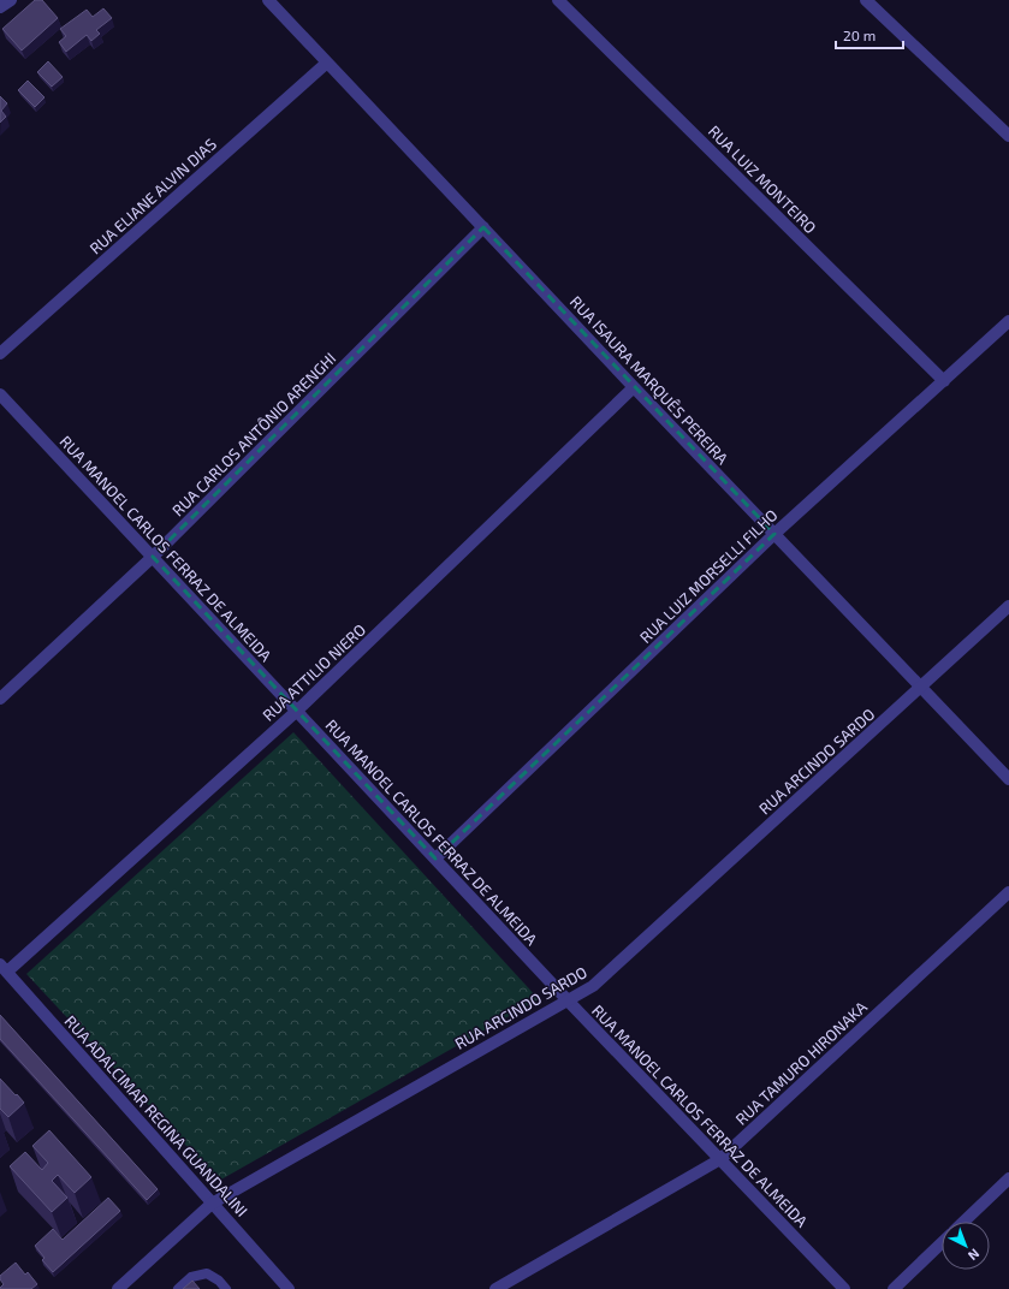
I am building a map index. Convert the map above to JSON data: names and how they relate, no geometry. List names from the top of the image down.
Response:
{
  "streets": {
    "street": [
      "RUA LUIZ MONTEIRO",
      "RUA ELIANE ALVIN DIAS",
      "RUA ISAURA MARQUÊS PEREIRA",
      "RUA CARLOS ANTÔNIO ARENGHI",
      "RUA MANOEL CARLOS FERRAZ DE ALMEIDA",
      "RUA LUIZ MORSELLI FILHO",
      "RUA ATTILIO NIERO",
      "RUA ARCINDO SARDO",
      "RUA TAMURO HIRONAKA",
      "RUA ADALCIMAR REGINA GUANDALINI"
    ]
  },
  "crossings": [
    ["RUA LUIZ MONTEIRO", "RUA LUIZ MORSELLI FILHO"],
    ["RUA ELIANE ALVIN DIAS", "RUA ISAURA MARQUÊS PEREIRA"],
    ["RUA ISAURA MARQUÊS PEREIRA", "RUA CARLOS ANTÔNIO ARENGHI"],
    ["RUA ISAURA MARQUÊS PEREIRA", "RUA LUIZ MORSELLI FILHO"],
    ["RUA ISAURA MARQUÊS PEREIRA", "RUA ATTILIO NIERO"],
    ["RUA ISAURA MARQUÊS PEREIRA", "RUA ARCINDO SARDO"],
    ["RUA CARLOS ANTÔNIO ARENGHI", "RUA MANOEL CARLOS FERRAZ DE ALMEIDA"],
    ["RUA MANOEL CARLOS FERRAZ DE ALMEIDA", "RUA LUIZ MORSELLI FILHO"],
    ["RUA MANOEL CARLOS FERRAZ DE ALMEIDA", "RUA ATTILIO NIERO"],
    ["RUA MANOEL CARLOS FERRAZ DE ALMEIDA", "RUA ARCINDO SARDO"],
    ["RUA MANOEL CARLOS FERRAZ DE ALMEIDA", "RUA TAMURO HIRONAKA"],
    ["RUA ATTILIO NIERO", "RUA ADALCIMAR REGINA GUANDALINI"],
    ["RUA ARCINDO SARDO", "RUA ADALCIMAR REGINA GUANDALINI"]
  ],
  "scale_bar": "20 m",
  "north": "bottom right"
}
